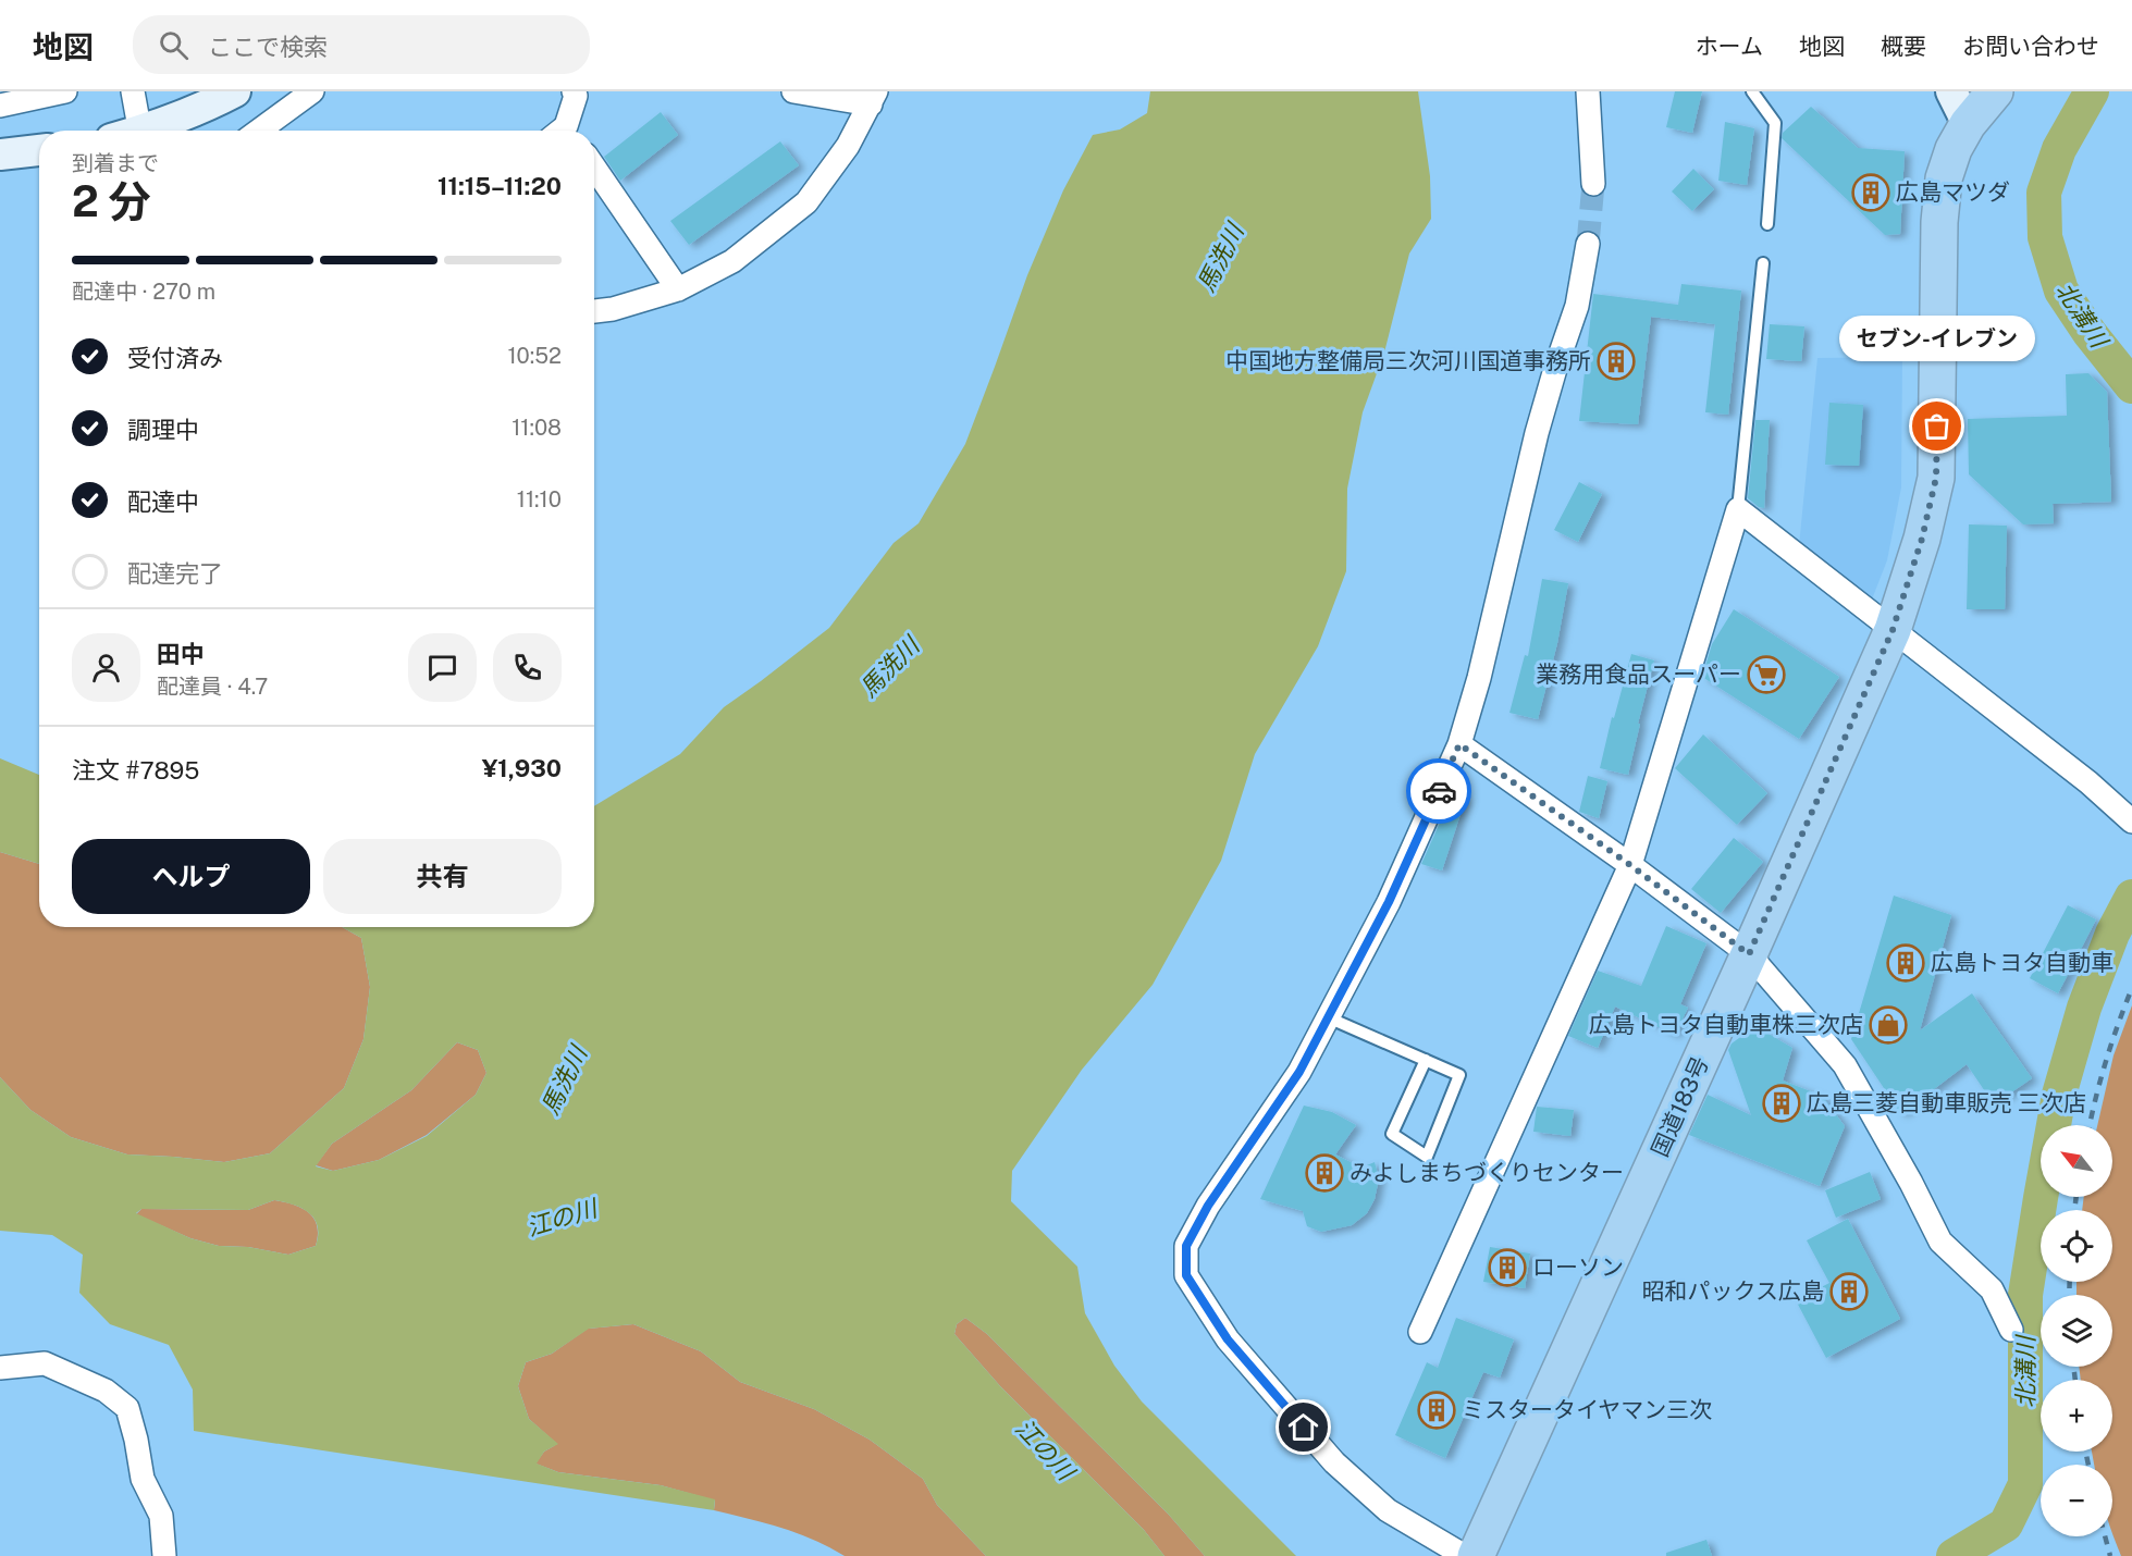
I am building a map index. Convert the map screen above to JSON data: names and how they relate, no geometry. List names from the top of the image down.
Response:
{
  "streets": {
    "highway": ["国道183号"]
  },
  "water": ["馬洗川", "北溝川", "江の川"],
  "places": {
    "building": [
      "広島マツダ",
      "中国地方整備局三次河川国道事務所",
      "広島トヨタ自動車",
      "広島三菱自動車販売 三次店",
      "みよしまちづくりセンター",
      "ローソン",
      "昭和パックス広島",
      "ミスタータイヤマン三次"
    ],
    "other": ["セブン-イレブン"],
    "supermarket": ["業務用食品スーパー"],
    "shop": ["広島トヨタ自動車株三次店"]
  },
  "north": "top left",
  "page": {
    "header": "地図",
    "search": "ここで検索",
    "nav": [
      "ホーム",
      "地図",
      "概要",
      "お問い合わせ"
    ],
    "heading": ["2 分", "到着まで", "11:15–11:20"],
    "panel": [
      "田中",
      "配達員 · 4.7",
      "注文 #7895",
      "¥1,930"
    ],
    "bar": "配達中 · 270 m",
    "bubble": "セブン-イレブン",
    "list": [
      ["受付済み", "10:52"],
      ["調理中", "11:08"],
      ["配達中", "11:10"],
      "配達完了"
    ],
    "buttons": ["ヘルプ", "共有"],
    "map_buttons": ["+", "−"]
  }
}
